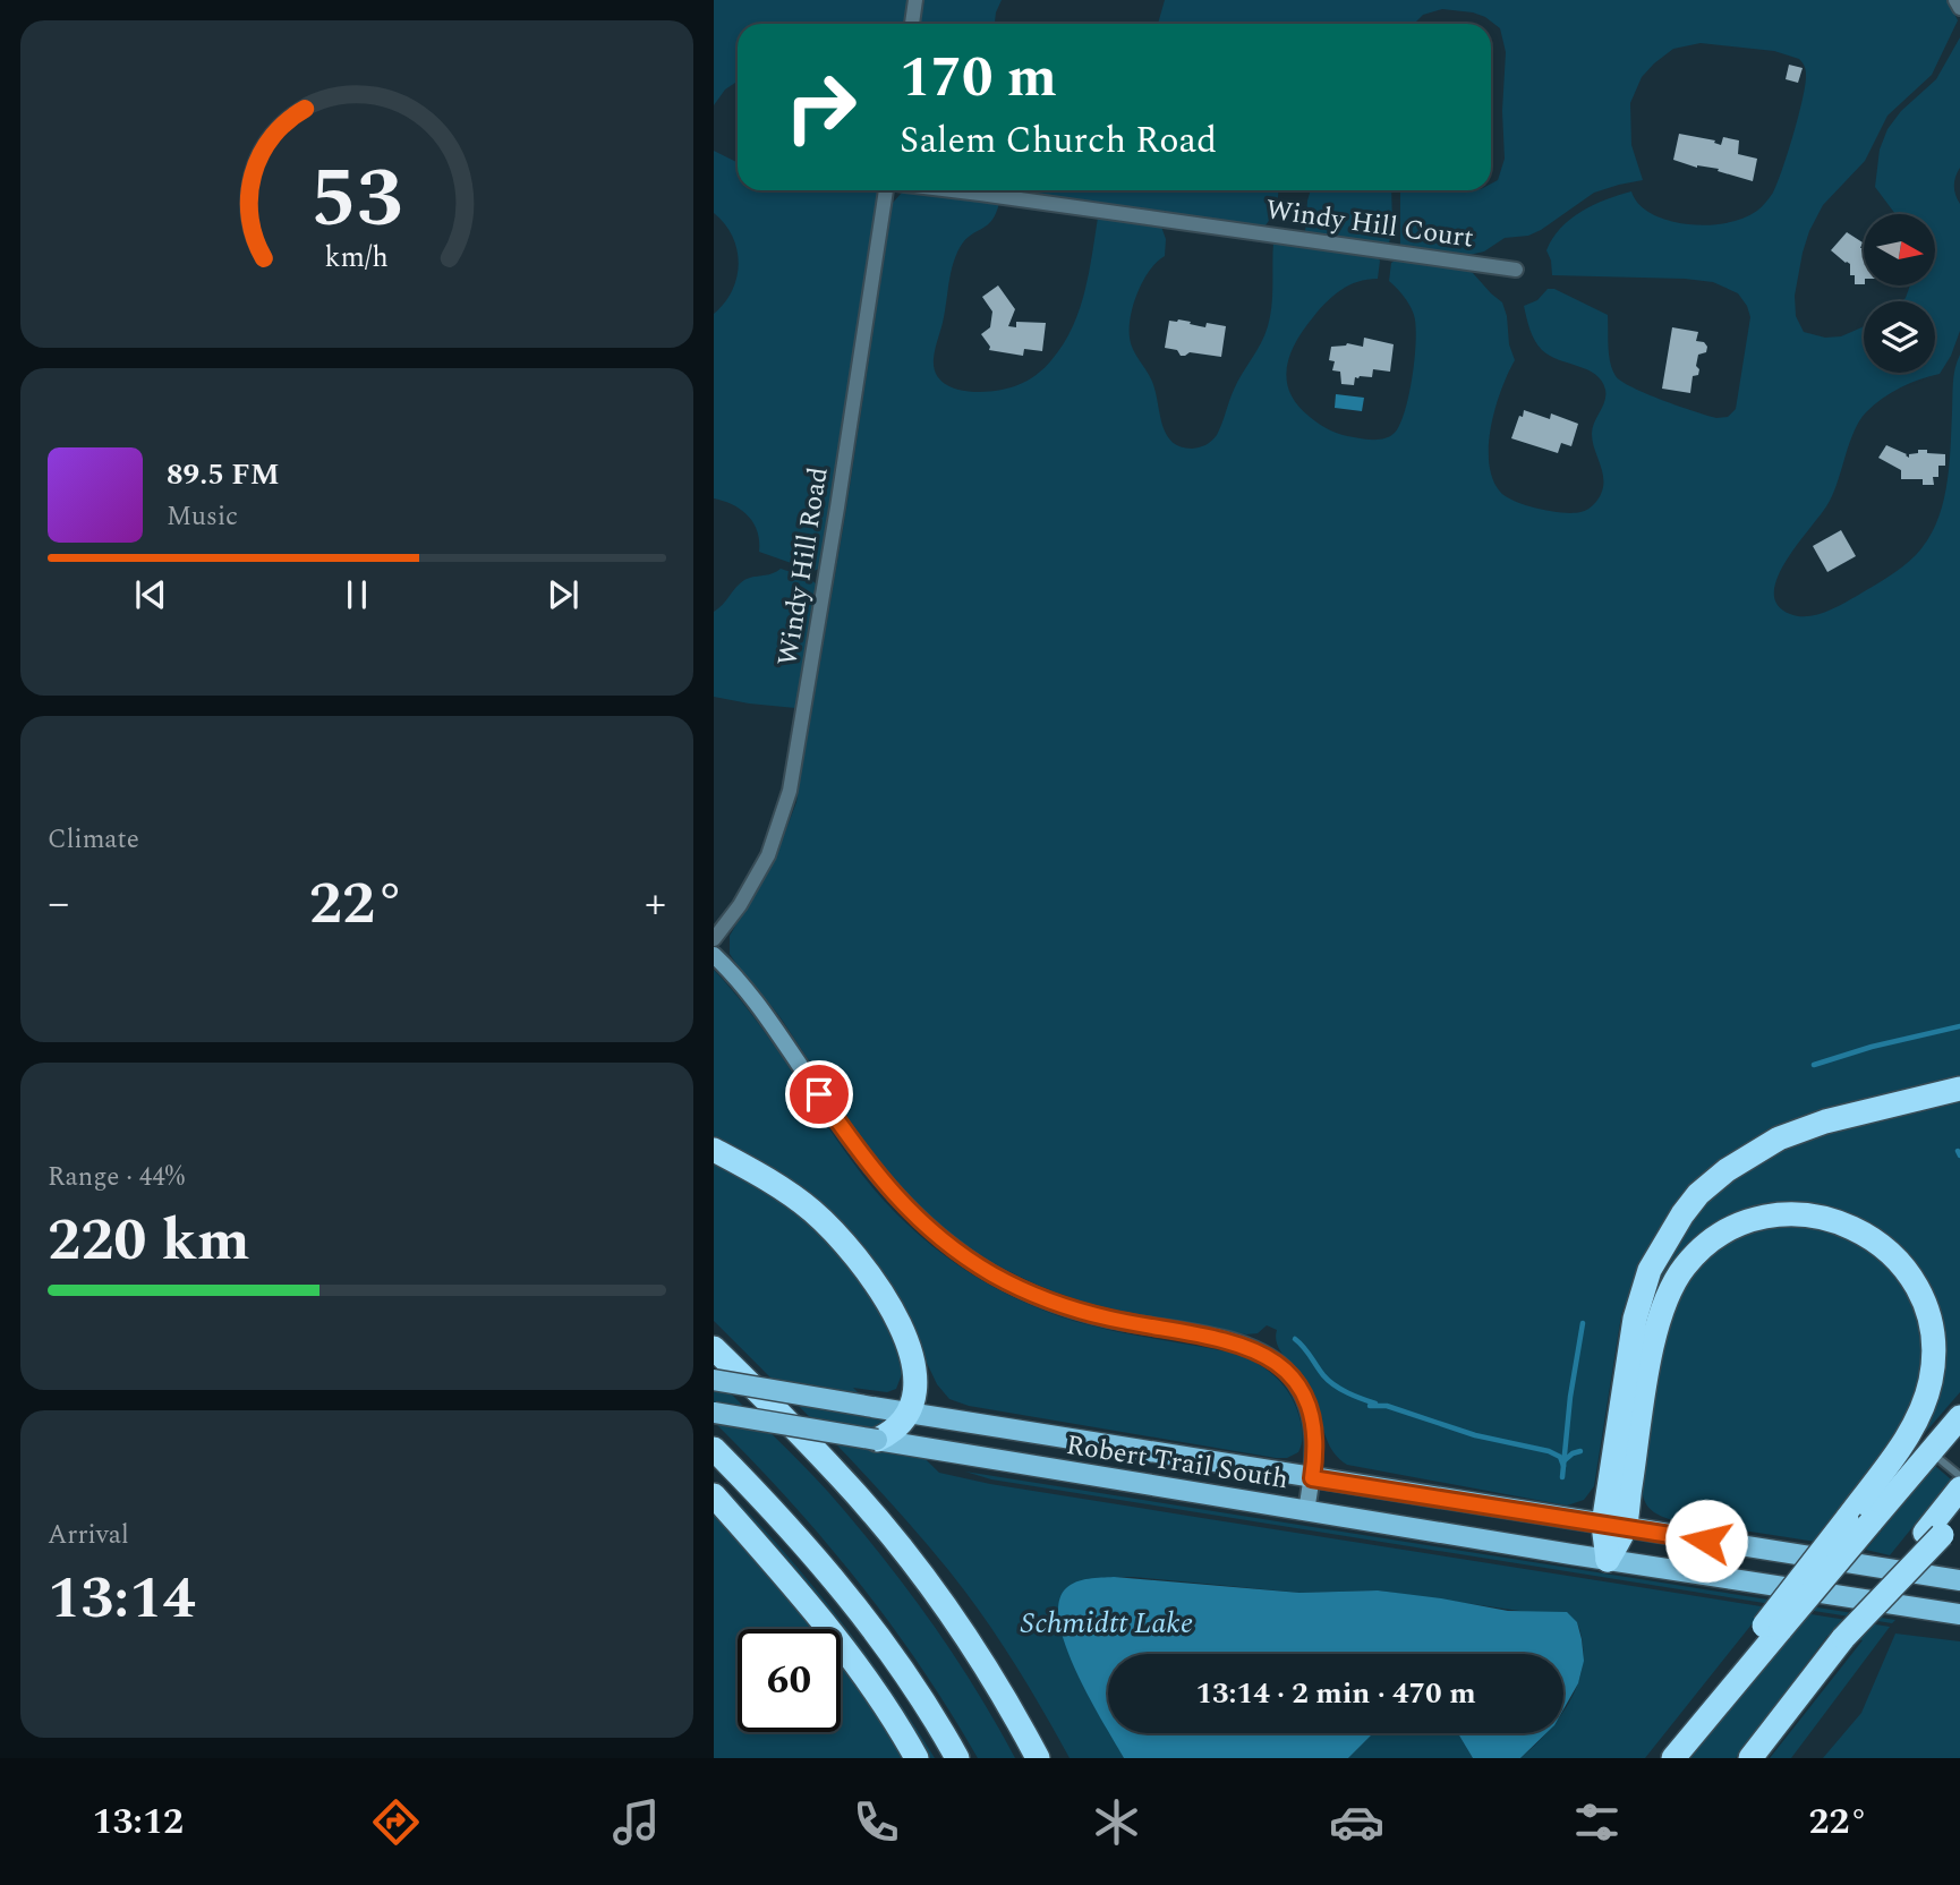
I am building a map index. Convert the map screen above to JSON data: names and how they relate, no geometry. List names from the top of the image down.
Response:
{
  "streets": {
    "main road": ["Robert Trail South"],
    "street": ["Windy Hill Court", "Windy Hill Road"]
  },
  "water": ["Schmidtt Lake"],
  "north": "right",
  "page": {
    "turn": ["170 m", "Salem Church Road"],
    "song": ["89.5 FM", "Music"],
    "tile": [
      "Climate",
      ["Range · 44%", "220 km"],
      ["Arrival", "13:14"]
    ],
    "heat": ["−", "22°", "+"],
    "limit": "60",
    "trip": "13:14 · 2 min · 470 m",
    "tabs": ["13:12", "22°"],
    "gauge": ["53", "km/h"]
  }
}
